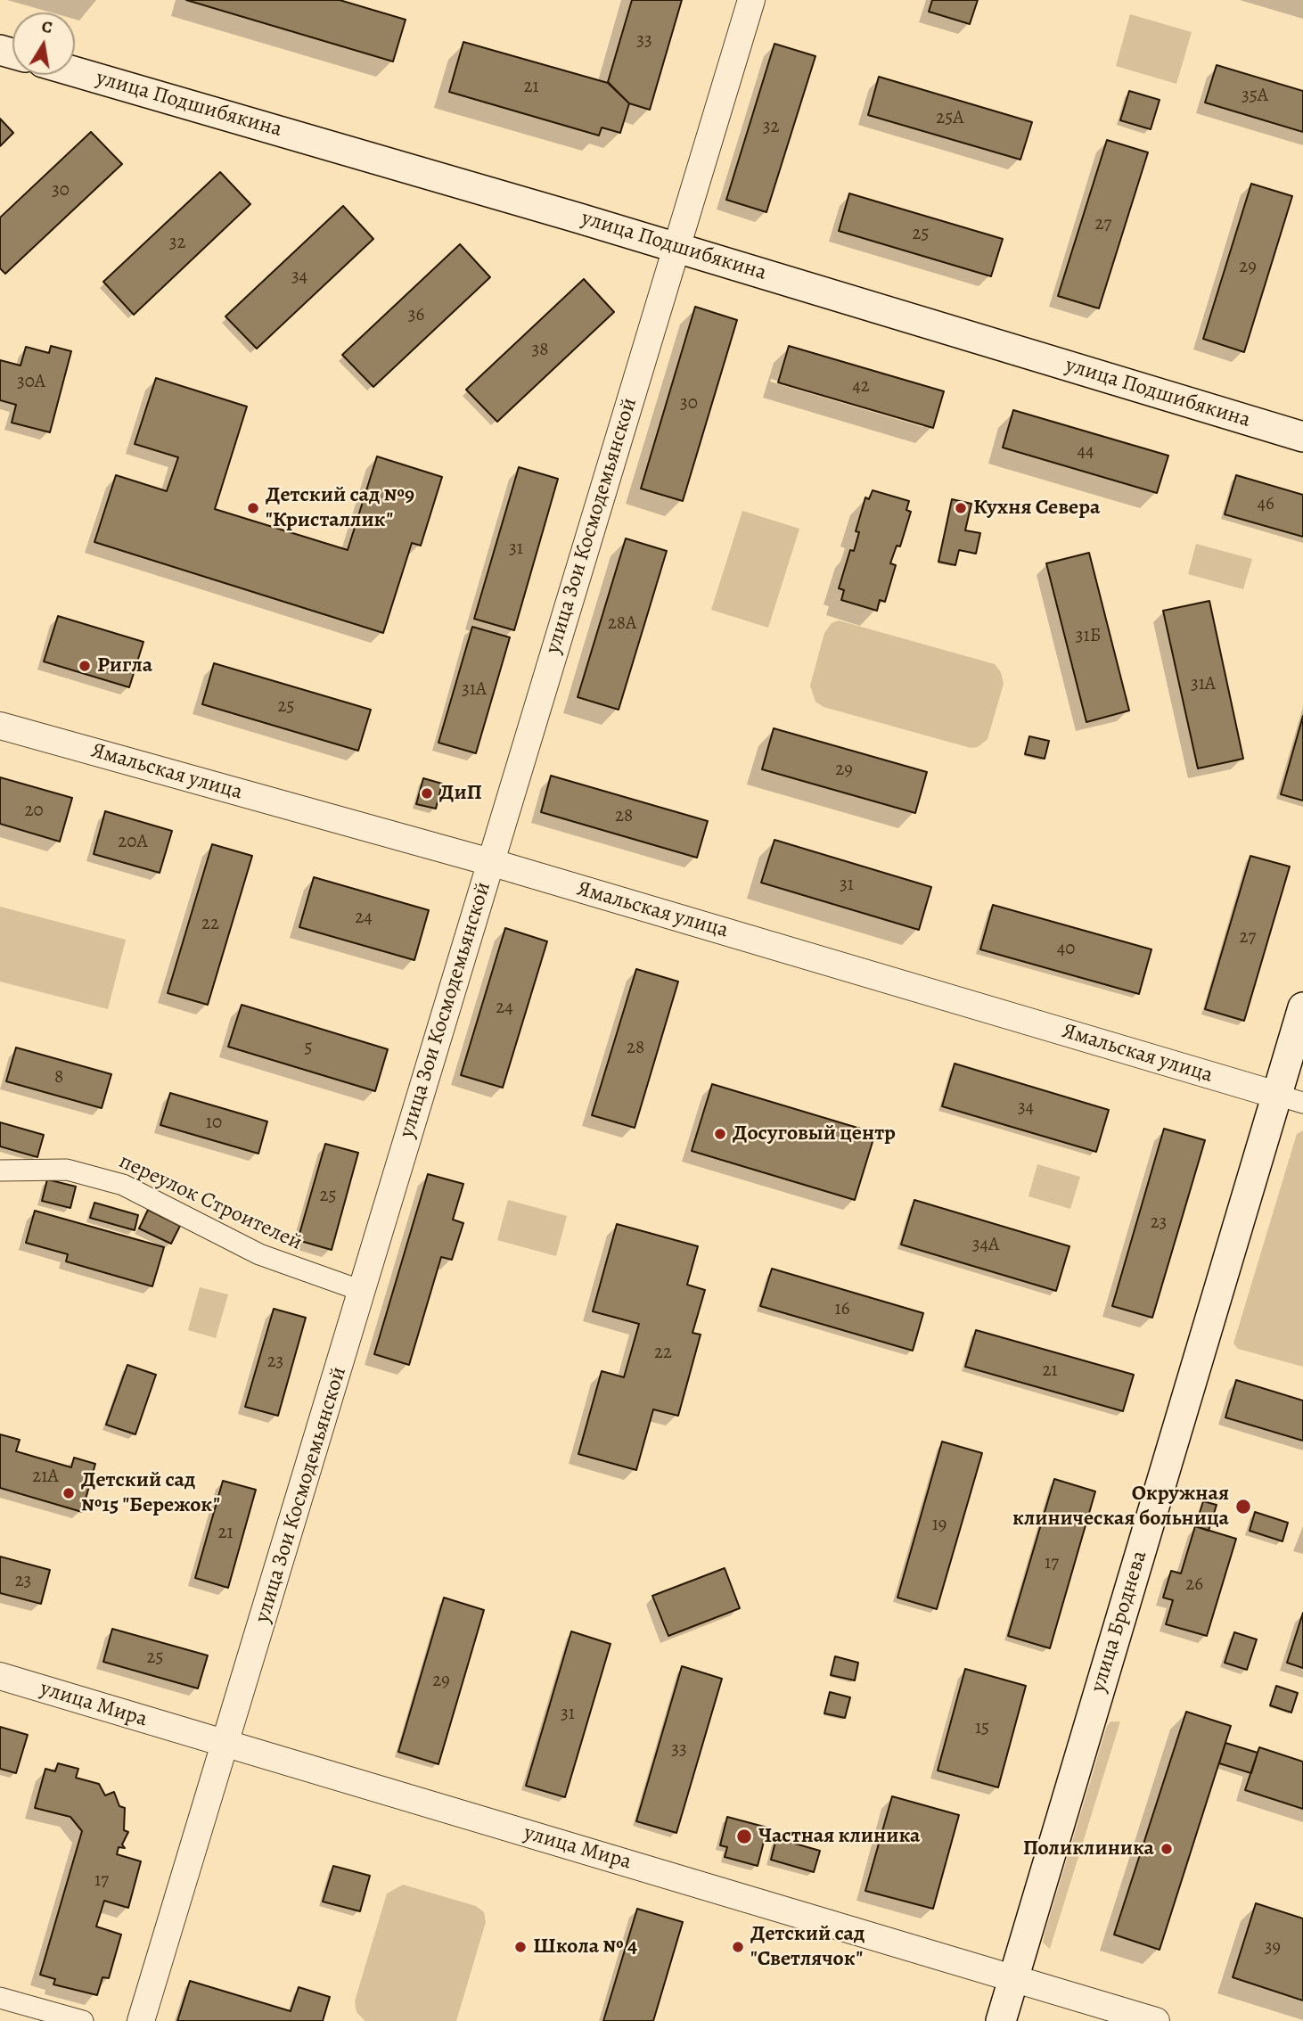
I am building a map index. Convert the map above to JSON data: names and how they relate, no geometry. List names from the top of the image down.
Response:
{
  "streets": {
    "main road": ["улица Подшибякина", "улица Броднева"],
    "street": [
      "улица Зои Космодемьянской",
      "Ямальская улица",
      "переулок Строителей",
      "улица Мира"
    ]
  },
  "crossings": [
    ["улица Подшибякина", "улица Зои Космодемьянской"],
    ["улица Зои Космодемьянской", "Ямальская улица"],
    ["улица Зои Космодемьянской", "переулок Строителей"],
    ["улица Зои Космодемьянской", "улица Мира"],
    ["Ямальская улица", "улица Броднева"],
    ["улица Броднева", "улица Мира"]
  ],
  "places": [
    "Детский сад №9 \"Кристаллик\"",
    "Кухня Севера",
    "Ригла",
    "ДиП",
    "Досуговый центр",
    "Детский сад №15 \"Бережок\"",
    "Окружная клиническая больница",
    "Частная клиника",
    "Поликлиника",
    "Школа № 4",
    "Детский сад \"Светлячок\""
  ],
  "house_numbers": [
    "33",
    "21",
    "35А",
    "25А",
    "32",
    "30",
    "27",
    "25",
    "32",
    "29",
    "34",
    "36",
    "38",
    "30А",
    "42",
    "30",
    "44",
    "46",
    "31",
    "28А",
    "31Б",
    "31А",
    "31А",
    "25",
    "29",
    "20",
    "28",
    "20А",
    "31",
    "24",
    "22",
    "27",
    "40",
    "24",
    "5",
    "28",
    "8",
    "34",
    "10",
    "25",
    "23",
    "34А",
    "16",
    "22",
    "23",
    "21",
    "21А",
    "19",
    "21",
    "17",
    "23",
    "26",
    "25",
    "29",
    "31",
    "15",
    "33",
    "17",
    "39"
  ],
  "north": "top"
}
